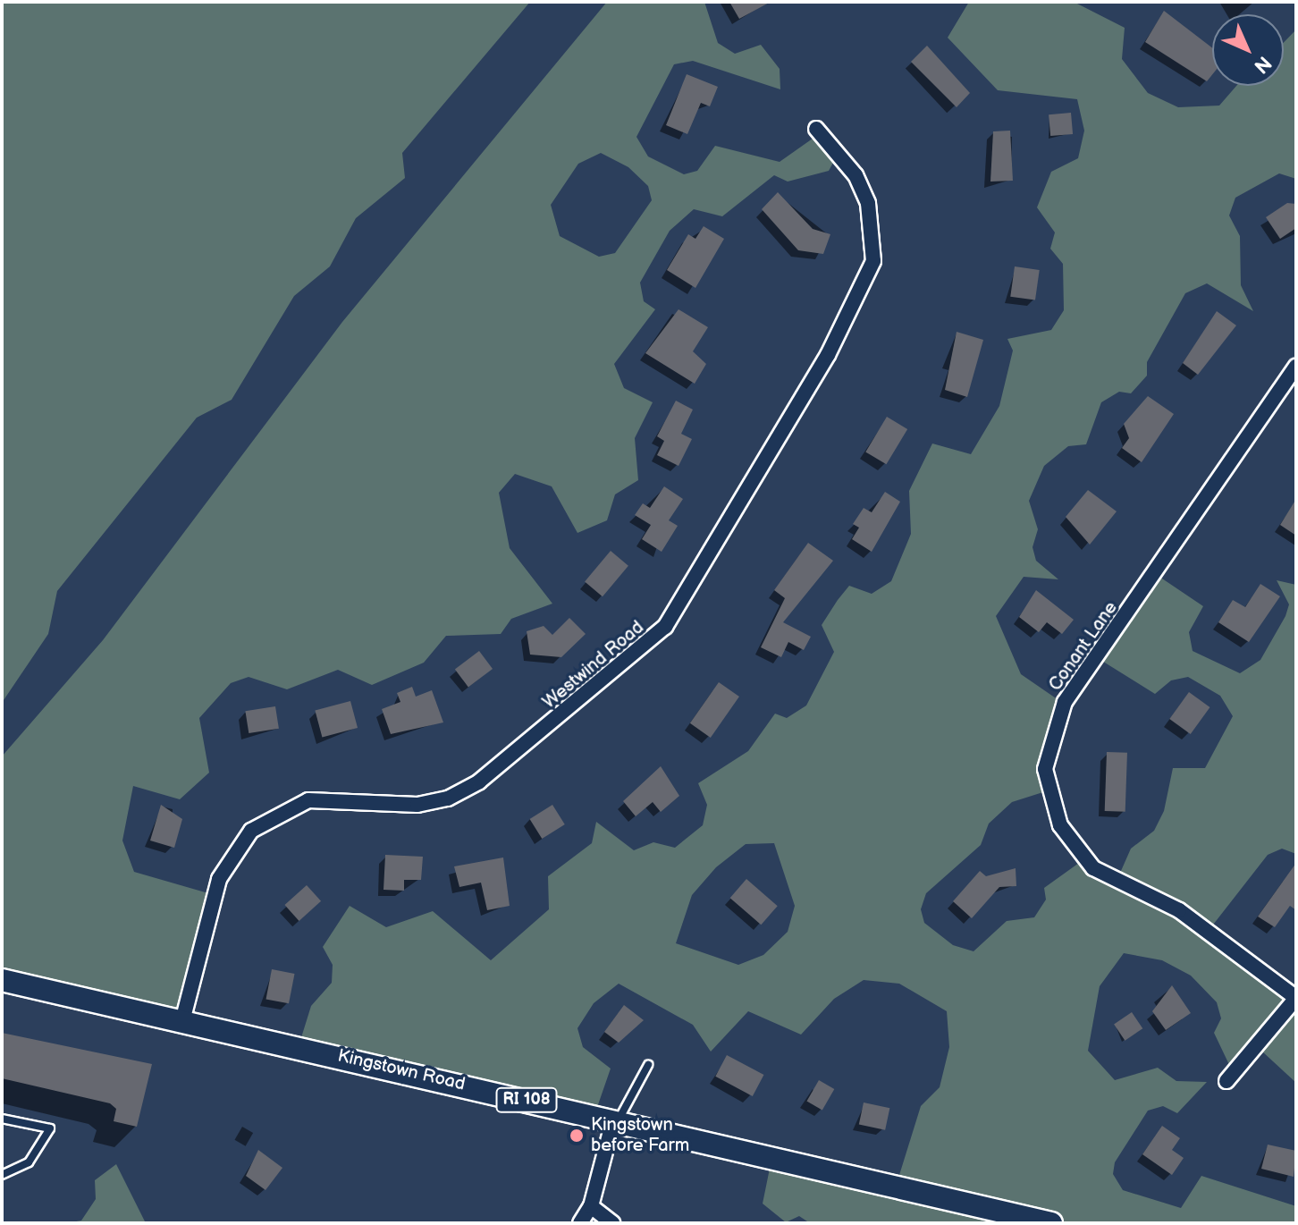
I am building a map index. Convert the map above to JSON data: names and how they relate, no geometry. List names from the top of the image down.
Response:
{
  "streets": {
    "main road": ["Kingstown Road", "RI 108"],
    "street": ["Conant Lane", "Westwind Road"]
  },
  "crossings": [
    ["Westwind Road", "Kingstown Road"]
  ],
  "places": ["Kingstown before Farm"],
  "north": "bottom right"
}
